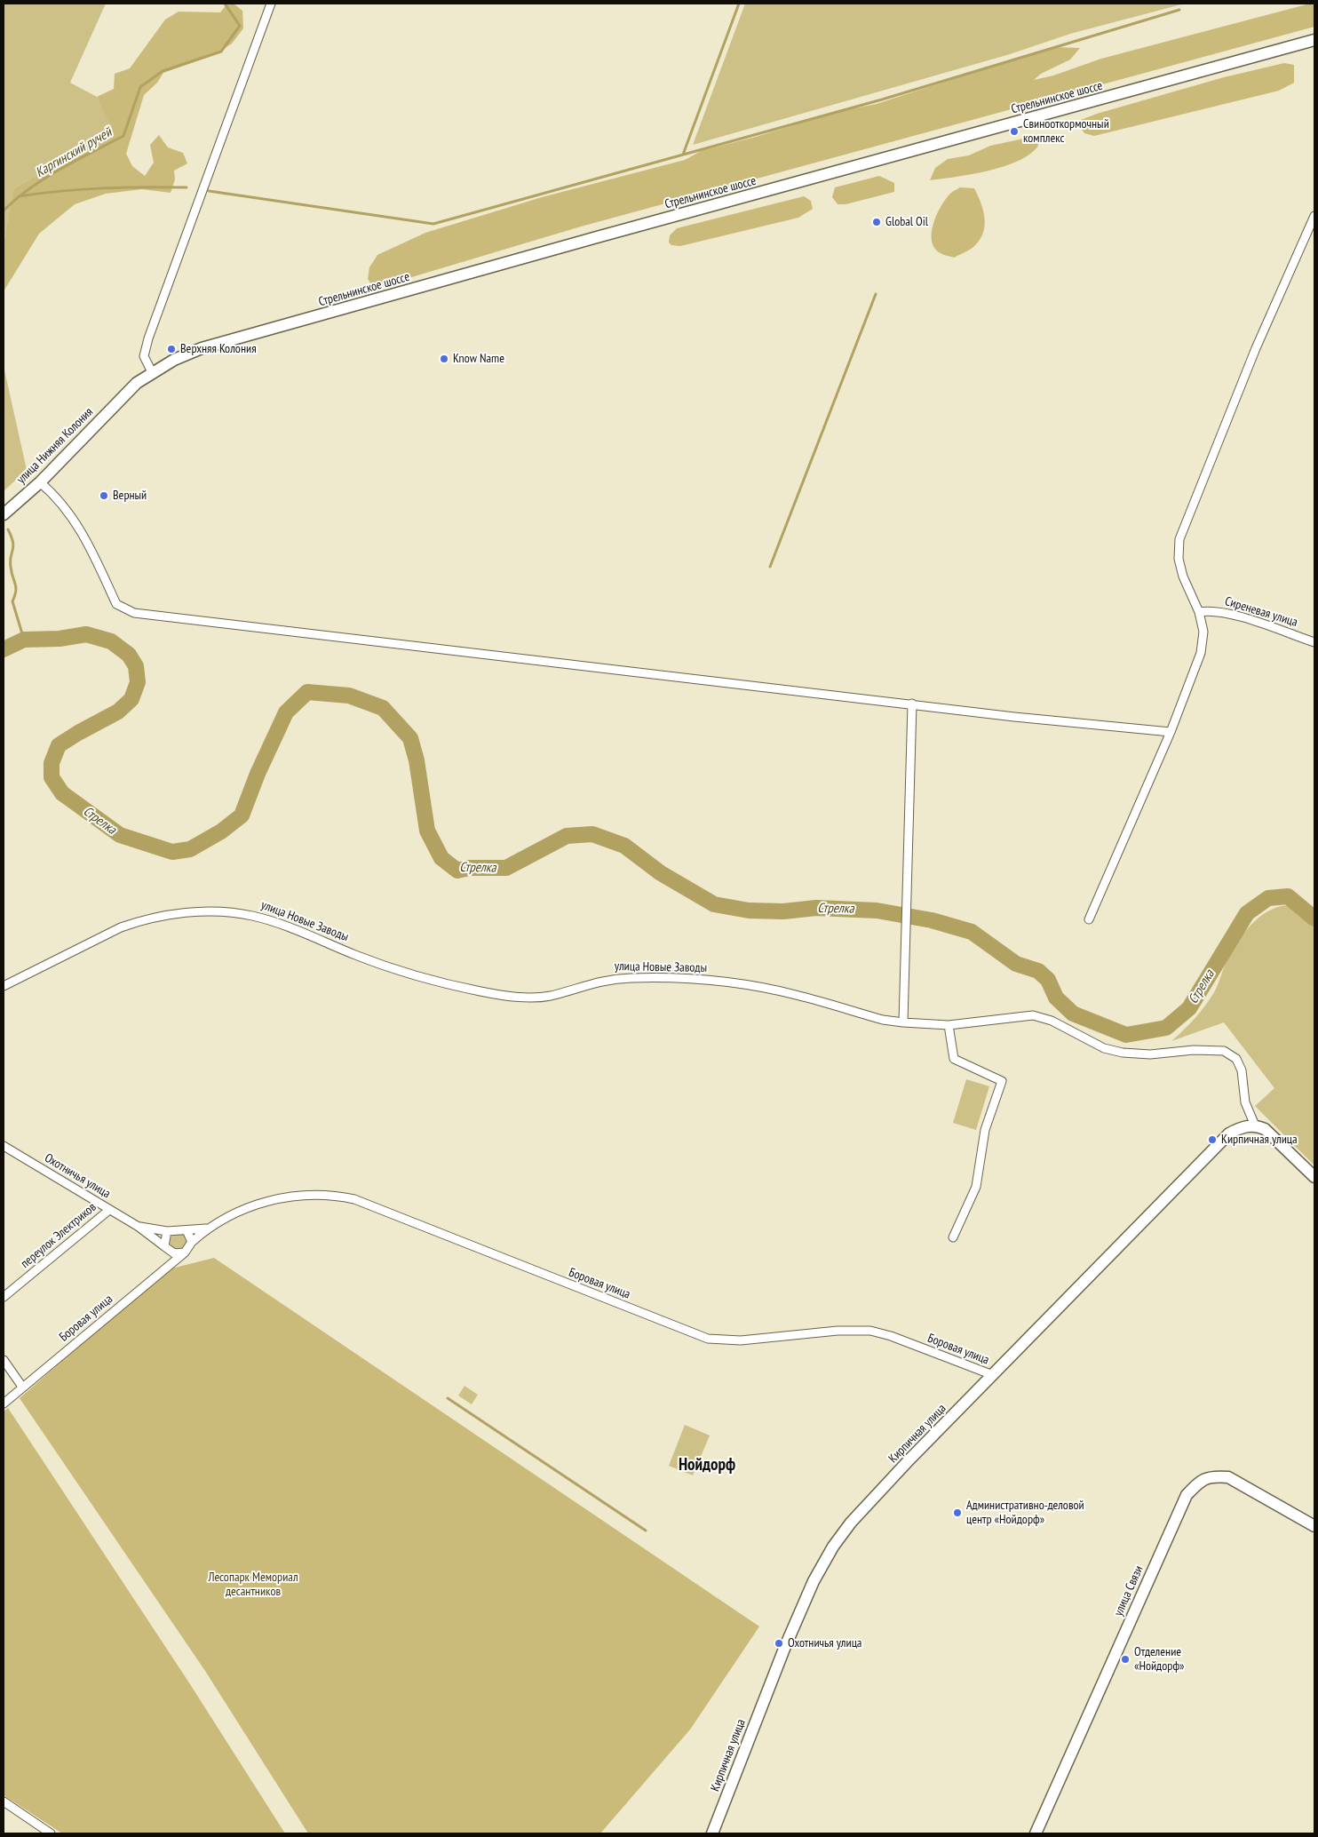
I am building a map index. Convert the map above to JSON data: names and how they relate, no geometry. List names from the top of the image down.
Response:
{
  "streets": {
    "street": [
      "Стрельнинское шоссе",
      "улица Нижняя Колония",
      "Сиреневая улица",
      "улица Новые Заводы",
      "Охотничья улица",
      "переулок Электриков",
      "Боровая улица",
      "Кирпичная улица",
      "улица Связи"
    ]
  },
  "crossings": [
    ["Стрельнинское шоссе", "улица Нижняя Колония"],
    ["улица Новые Заводы", "Кирпичная улица"],
    ["Охотничья улица", "переулок Электриков"],
    ["Охотничья улица", "Боровая улица"],
    ["Боровая улица", "Кирпичная улица"]
  ],
  "districts": ["Нойдорф"],
  "water": ["Каргинский ручей", "Стрелка"],
  "parks": ["Лесопарк Мемориал десантников"],
  "places": [
    "Свинооткормочный комплекс",
    "Global Oil",
    "Верхняя Колония",
    "Know Name",
    "Верный",
    "Кирпичная улица",
    "Административно-деловой центр «Нойдорф»",
    "Охотничья улица",
    "Отделение «Нойдорф»"
  ]
}
